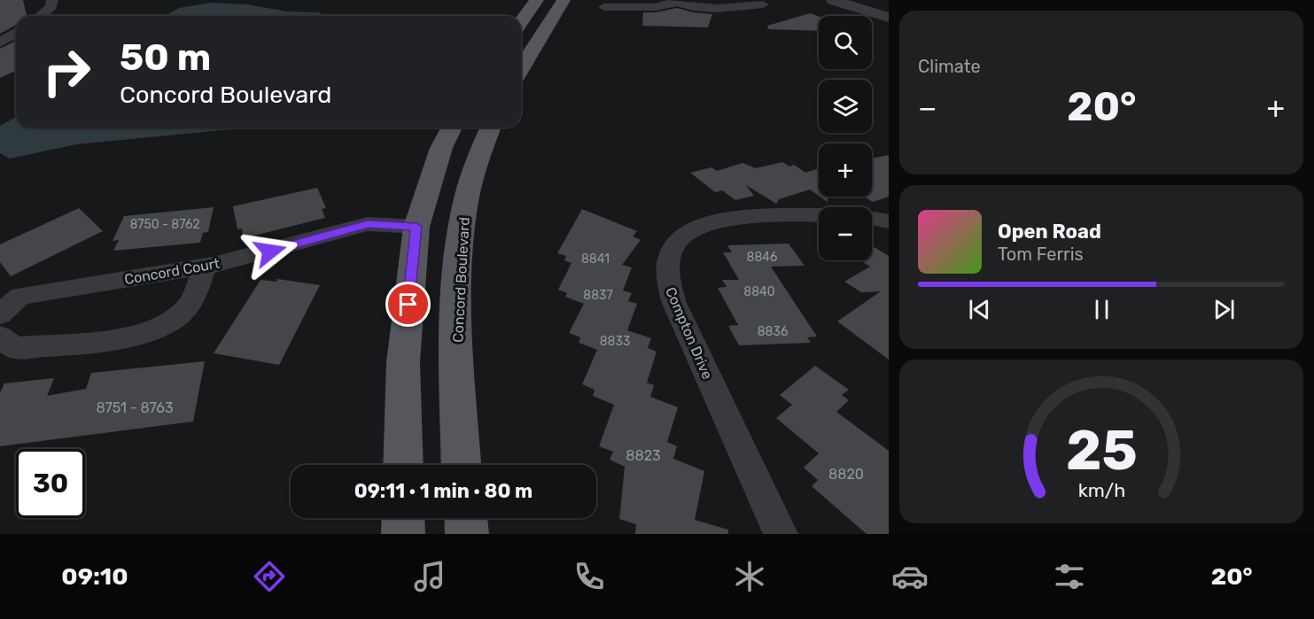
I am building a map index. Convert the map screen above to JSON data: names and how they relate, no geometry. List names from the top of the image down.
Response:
{
  "streets": {
    "main road": ["Concord Boulevard"],
    "street": ["Concord Court", "Compton Drive"]
  },
  "house_numbers": [
    "8750 - 8762",
    "8846",
    "8841",
    "8840",
    "8837",
    "8836",
    "8833",
    "8751 - 8763",
    "8823",
    "8820"
  ],
  "page": {
    "tile": "Climate",
    "map_buttons": ["+", "−"],
    "turn": ["50 m", "Concord Boulevard"],
    "heat": ["−", "20°", "+"],
    "song": ["Open Road", "Tom Ferris"],
    "limit": "30",
    "trip": "09:11 · 1 min · 80 m",
    "tabs": ["09:10", "20°"],
    "gauge": ["25", "km/h"]
  }
}
